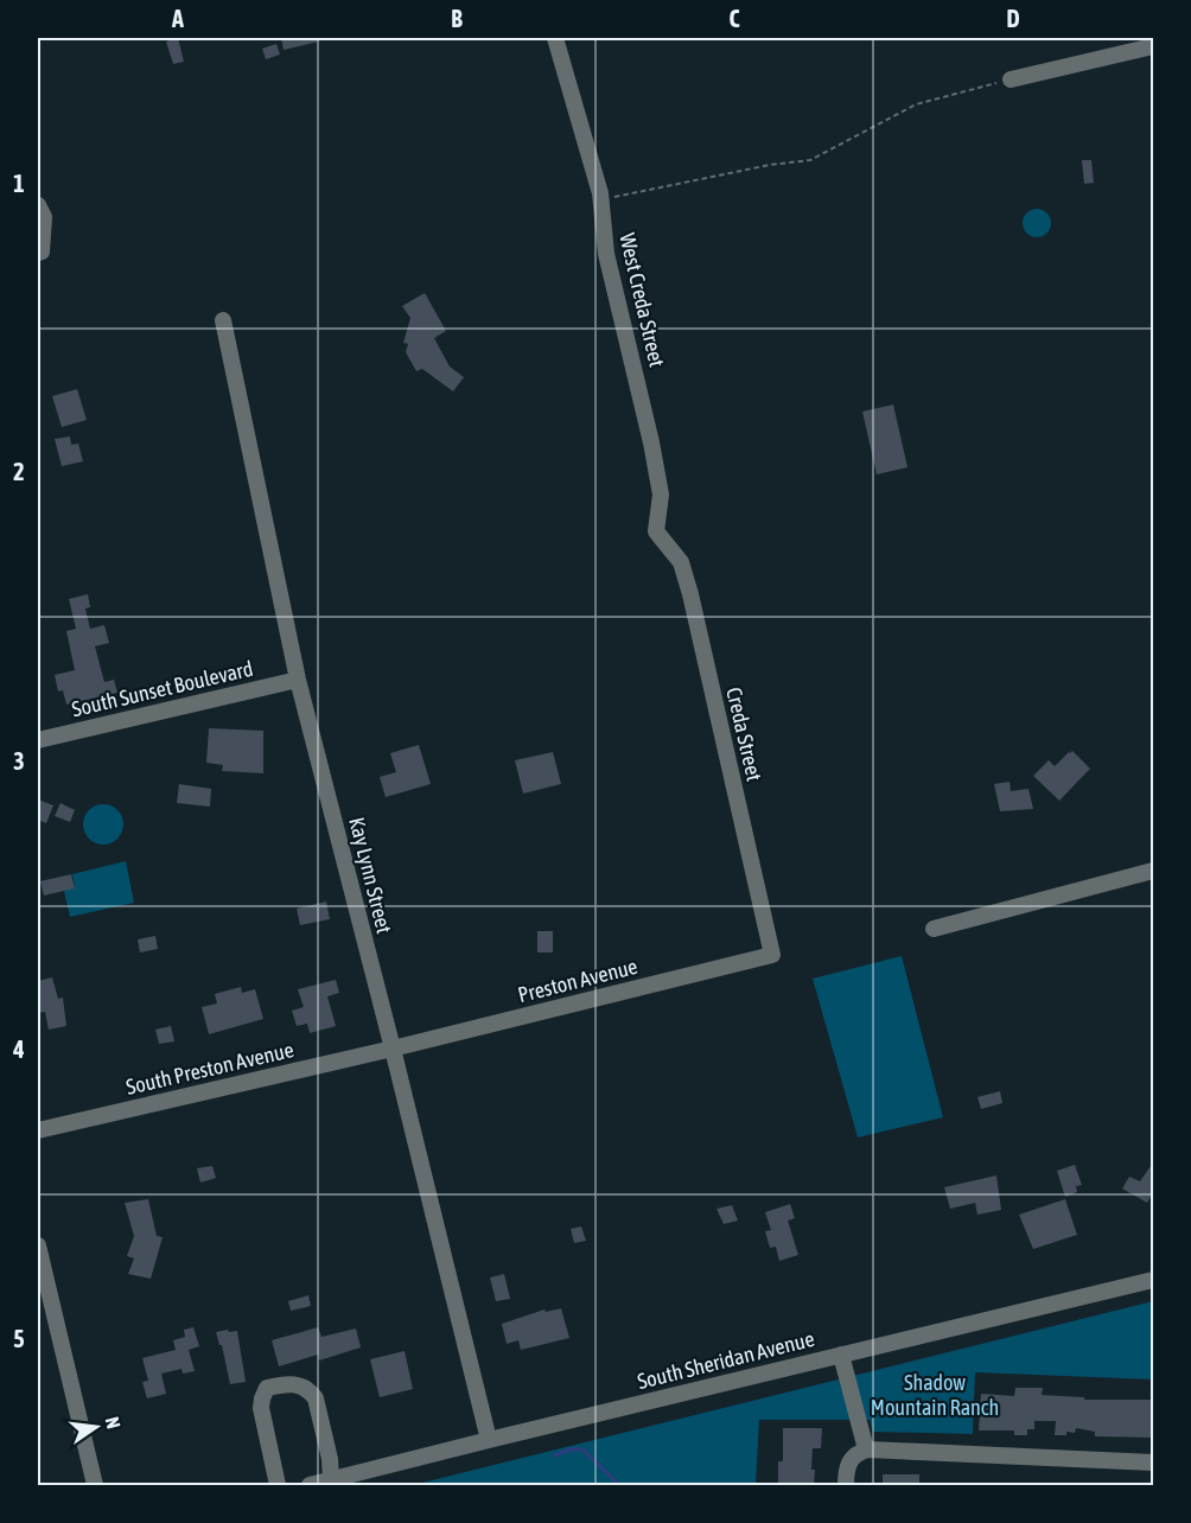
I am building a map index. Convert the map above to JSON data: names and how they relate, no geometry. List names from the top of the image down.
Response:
{
  "streets": {
    "street": [
      "West Creda Street",
      "South Sunset Boulevard",
      "Creda Street",
      "Kay Lynn Street",
      "Preston Avenue",
      "South Preston Avenue",
      "South Sheridan Avenue"
    ]
  },
  "crossings": [
    ["West Creda Street", "Creda Street"],
    ["South Sunset Boulevard", "Kay Lynn Street"],
    ["Creda Street", "Preston Avenue"],
    ["Kay Lynn Street", "Preston Avenue"],
    ["Kay Lynn Street", "South Preston Avenue"],
    ["Kay Lynn Street", "South Sheridan Avenue"],
    ["Preston Avenue", "South Preston Avenue"]
  ],
  "parks": ["Shadow Mountain Ranch"],
  "north": "right",
  "grid": {
    "columns": [
      "A",
      "B",
      "C",
      "D"
    ],
    "rows": [
      "1",
      "2",
      "3",
      "4",
      "5"
    ]
  }
}
